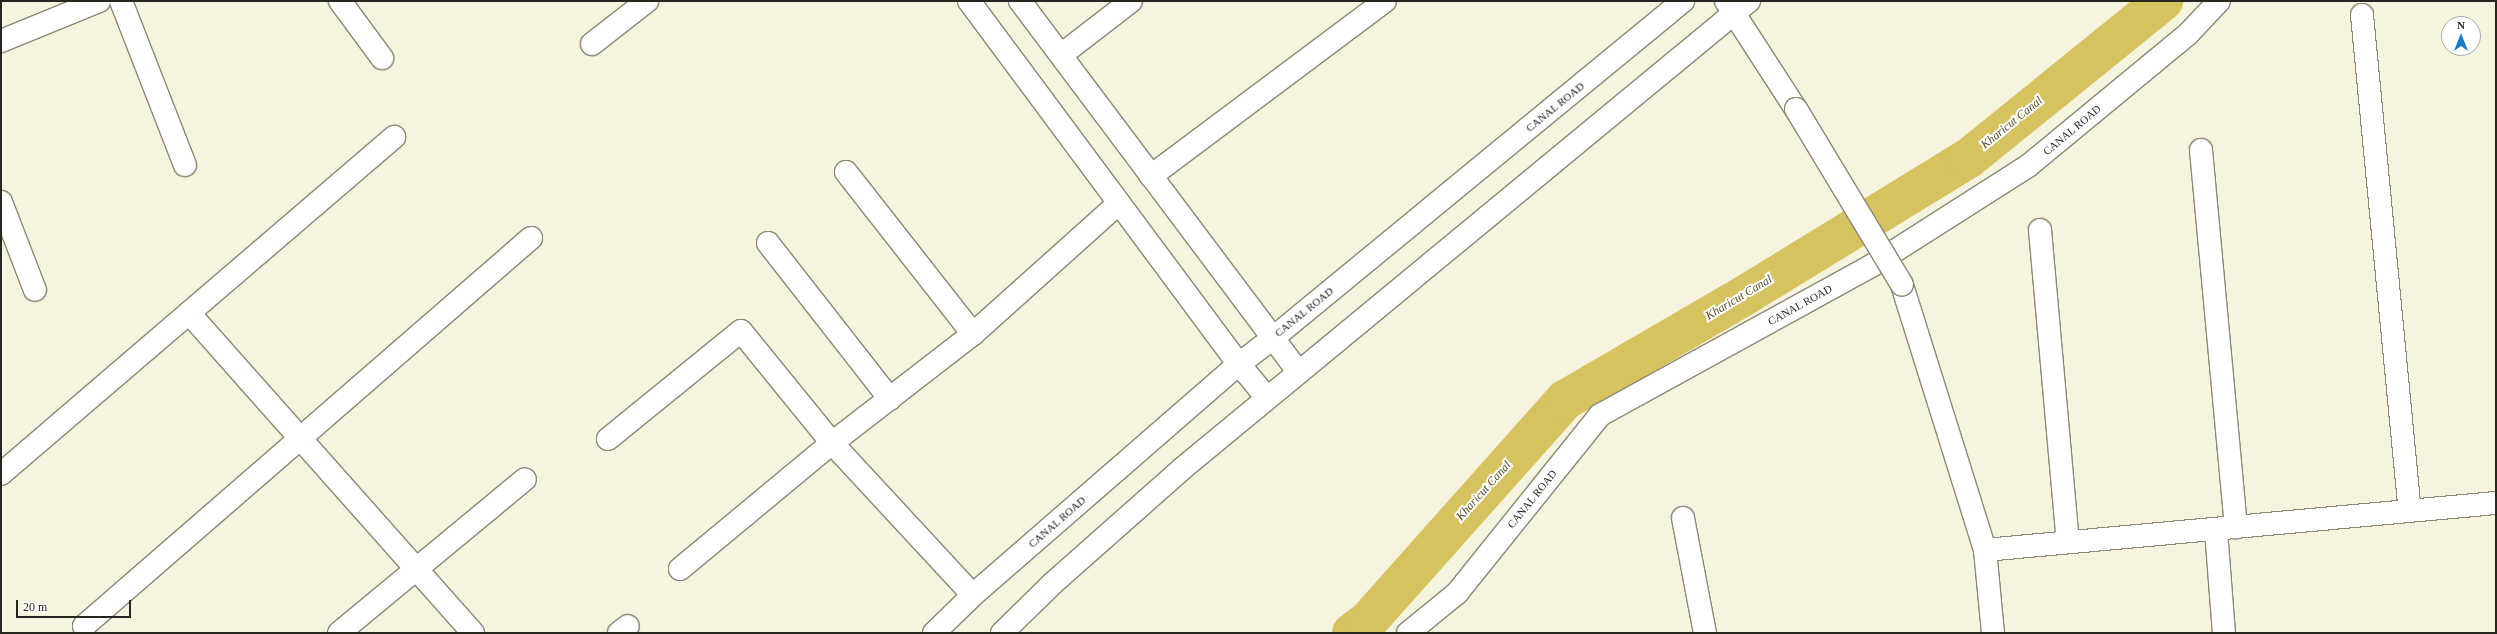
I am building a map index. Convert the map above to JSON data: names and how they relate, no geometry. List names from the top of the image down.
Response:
{
  "streets": {
    "street": ["CANAL ROAD"]
  },
  "water": ["Kharicut Canal"],
  "scale_bar": "20 m",
  "north": "top"
}
